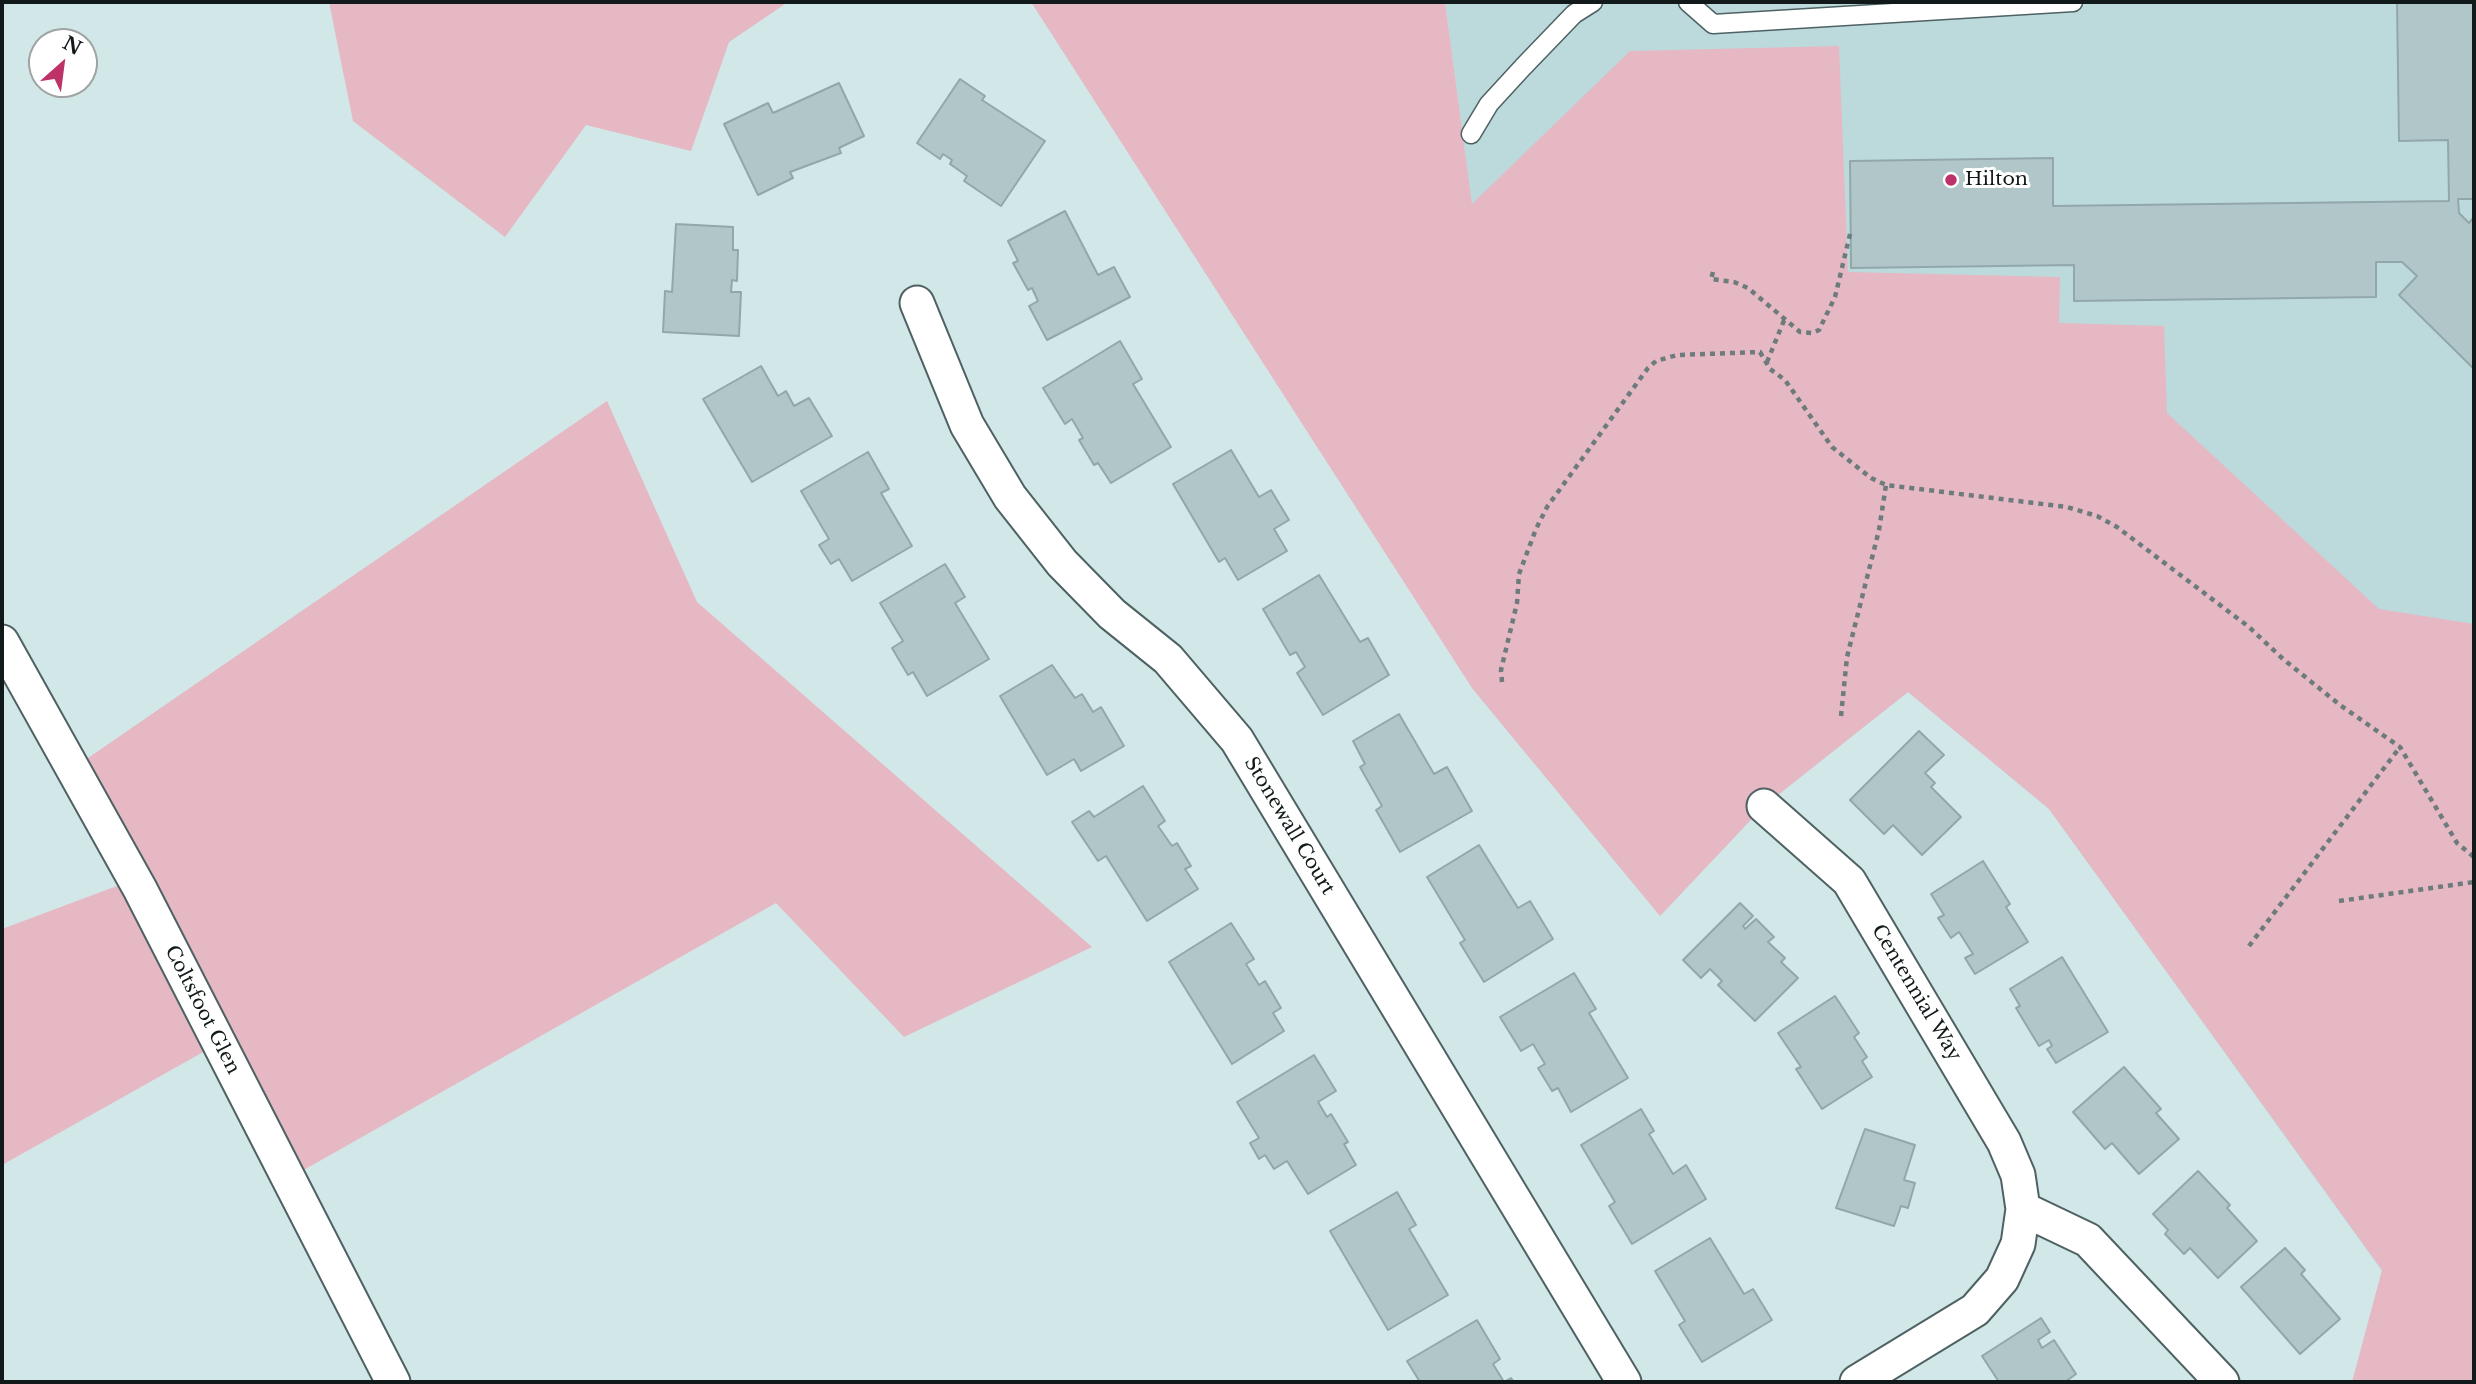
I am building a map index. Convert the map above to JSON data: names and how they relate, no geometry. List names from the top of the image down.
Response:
{
  "streets": {
    "street": ["Stonewall Court", "Centennial Way", "Coltsfoot Glen"]
  },
  "places": ["Hilton"],
  "north": "top right"
}
